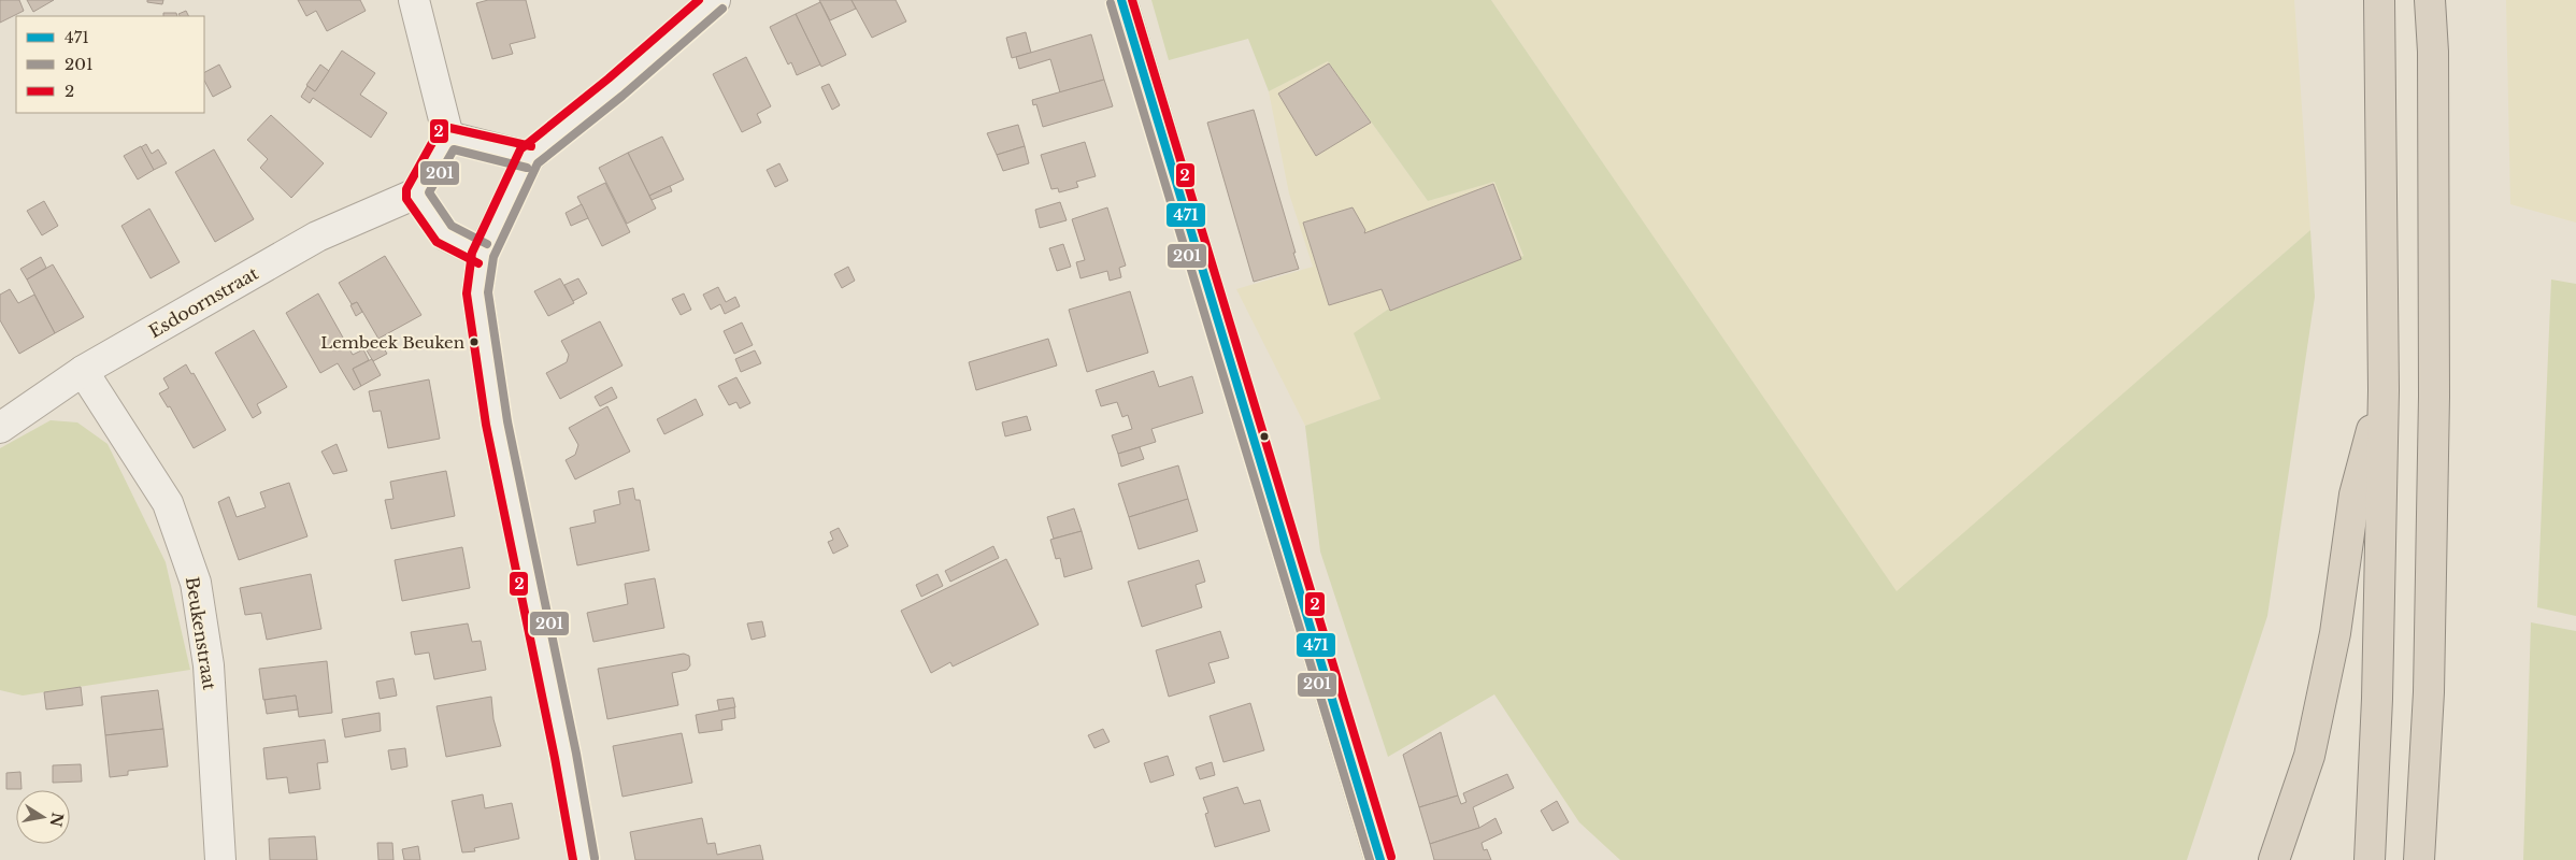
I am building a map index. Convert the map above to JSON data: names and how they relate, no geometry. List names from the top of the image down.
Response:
{
  "streets": {
    "street": ["Esdoornstraat", "Beukenstraat"]
  },
  "crossings": [
    ["Esdoornstraat", "Beukenstraat"]
  ],
  "places": ["Lembeek Beuken"],
  "lines": ["transit line 471", "transit line 2", "transit line 201"],
  "legend": ["471", "201", "2"],
  "north": "right"
}
